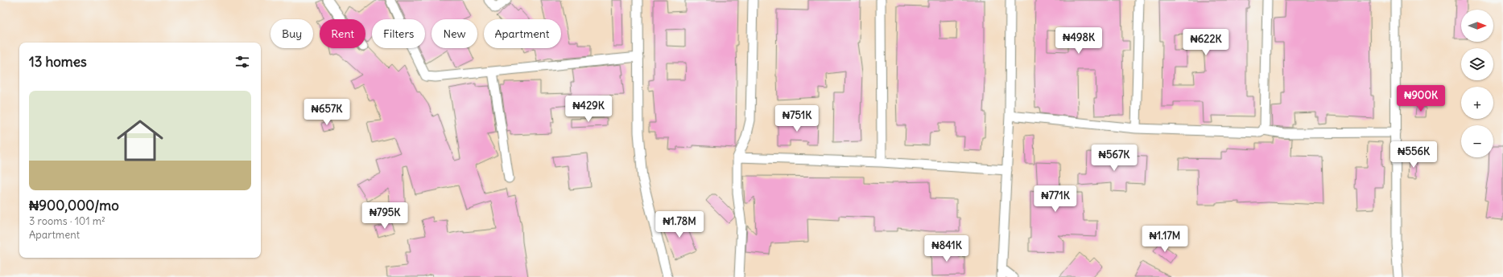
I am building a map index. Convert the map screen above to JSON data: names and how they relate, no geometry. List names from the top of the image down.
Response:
{
  "north": "right",
  "page": {
    "map_buttons": ["+", "−"],
    "chip": [
      "Buy",
      "Rent",
      "Filters",
      "New",
      "Apartment"
    ],
    "price": [
      "₦498K",
      "₦622K",
      "₦900K",
      "₦429K",
      "₦657K",
      "₦751K",
      "₦556K",
      "₦567K",
      "₦771K",
      "₦795K",
      "₦1.78M",
      "₦1.17M",
      "₦841K"
    ],
    "heading": "13 homes",
    "list": [
      {
        "name": "₦900,000/mo",
        "note": "3 rooms · 101 m² · Apartment"
      }
    ]
  }
}
